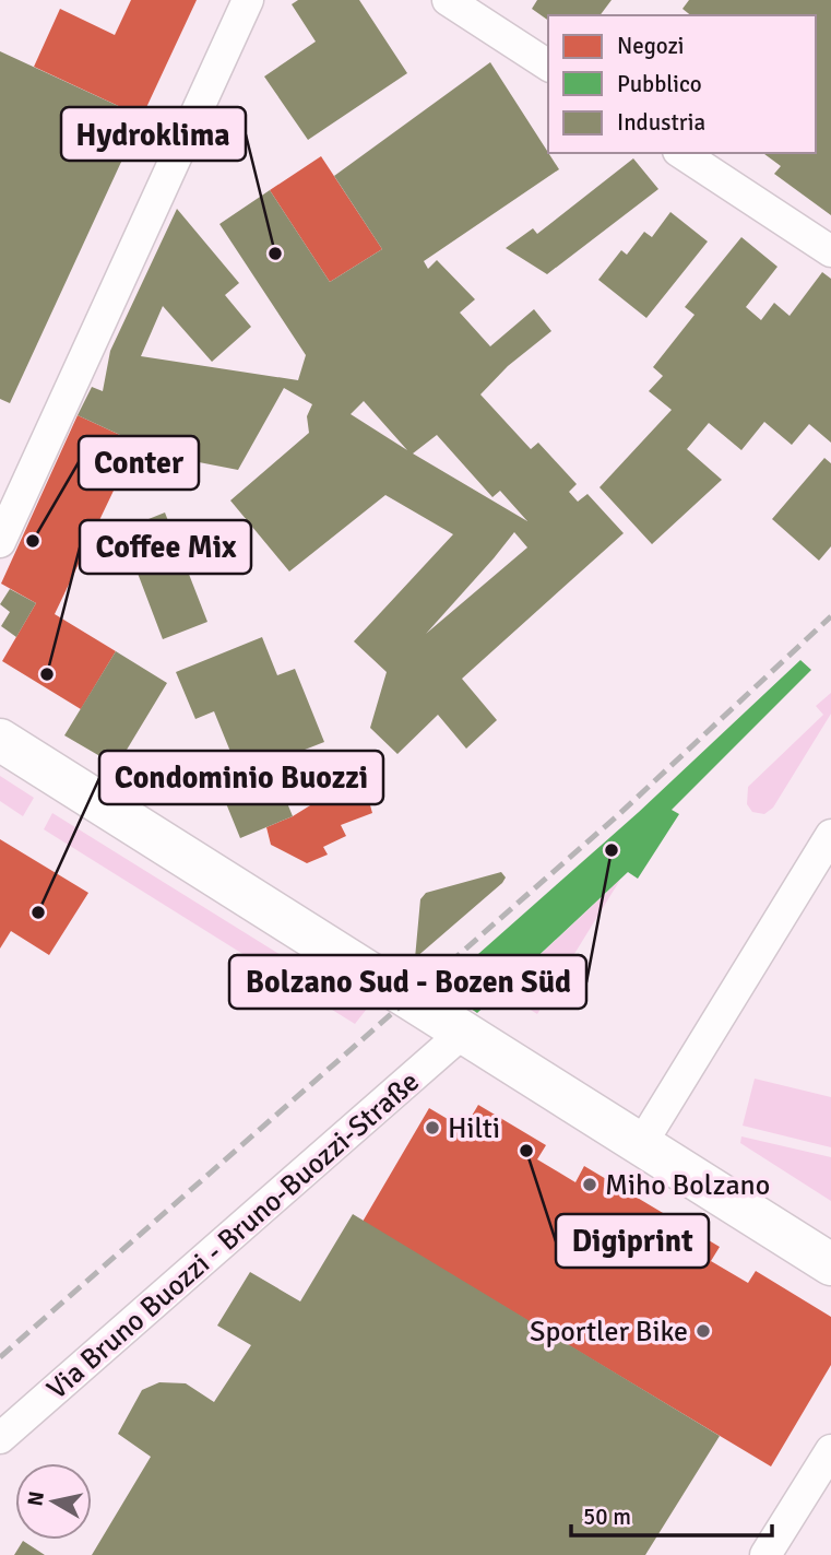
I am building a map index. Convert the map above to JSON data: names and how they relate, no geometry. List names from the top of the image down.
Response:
{
  "streets": {
    "street": ["Via Bruno Buozzi - Bruno-Buozzi-Straße"]
  },
  "places": [
    "Hydroklima",
    "Conter",
    "Coffee Mix",
    "Bolzano Sud - Bozen Süd",
    "Condominio Buozzi",
    "Hilti",
    "Digiprint",
    "Miho Bolzano",
    "Sportler Bike"
  ],
  "legend": ["Negozi", "Pubblico", "Industria"],
  "scale_bar": "50 m",
  "north": "left"
}
